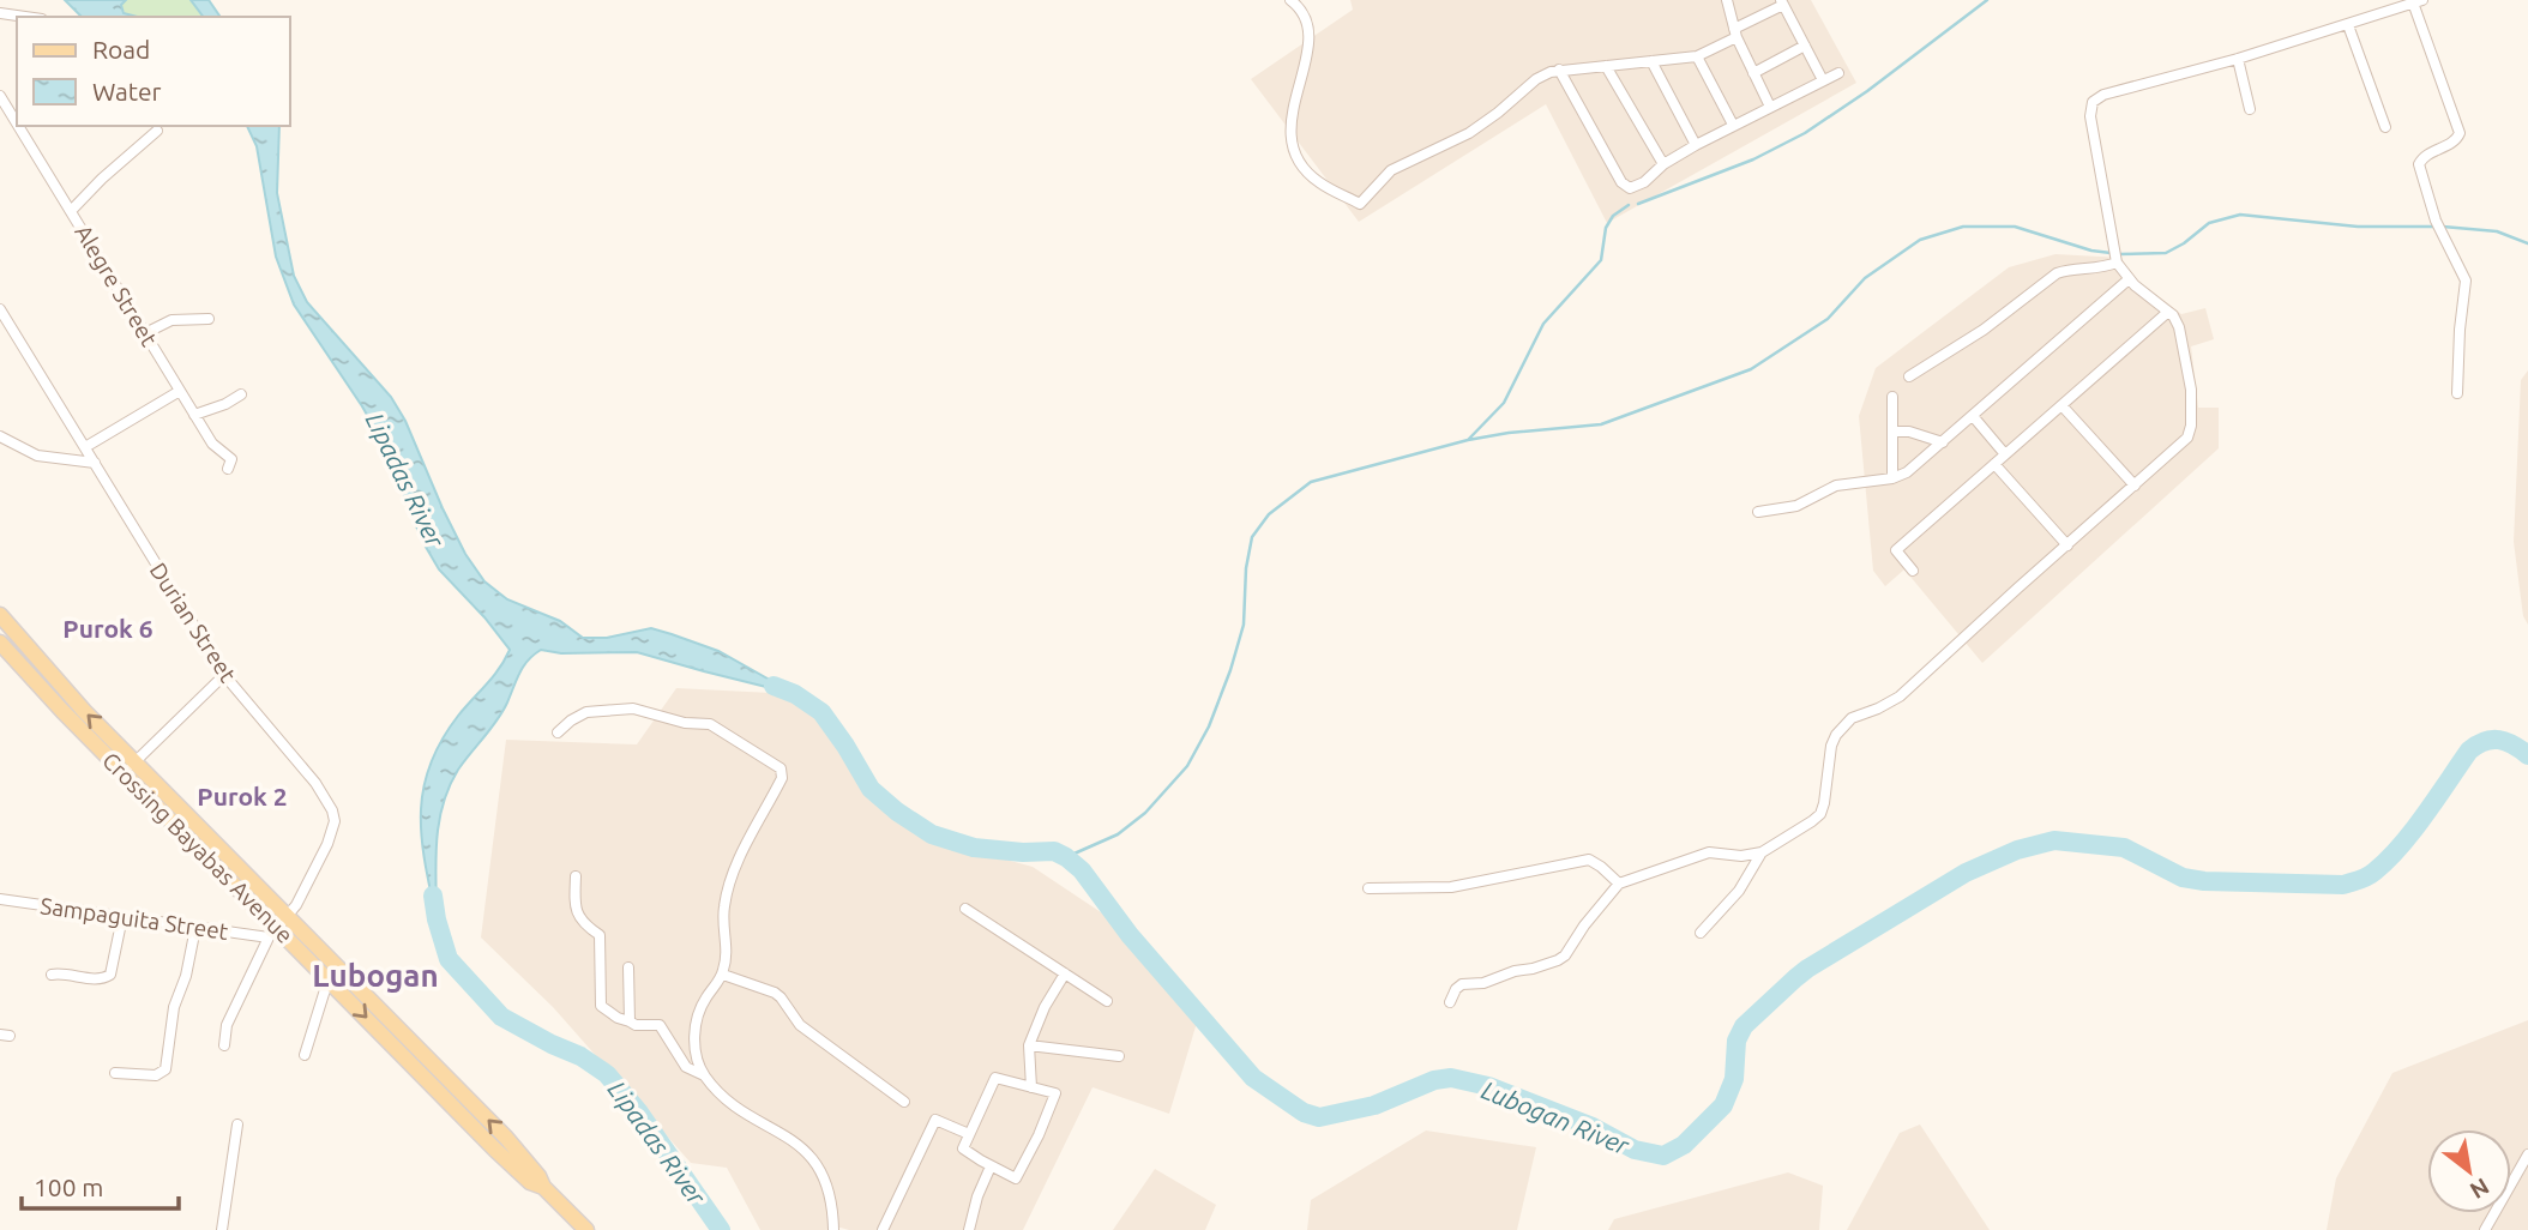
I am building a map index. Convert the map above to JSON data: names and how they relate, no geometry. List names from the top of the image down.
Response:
{
  "streets": {
    "main road": ["Crossing Bayabas Avenue"],
    "street": ["Alegre Street", "Durian Street", "Sampaguita Street"]
  },
  "crossings": [
    ["Durian Street", "Crossing Bayabas Avenue"],
    ["Durian Street", "Sampaguita Street"],
    ["Crossing Bayabas Avenue", "Sampaguita Street"]
  ],
  "districts": ["Purok 6", "Purok 2", "Lubogan"],
  "water": ["Lipadas River", "Lubogan River"],
  "legend": ["Road", "Water"],
  "scale_bar": "100 m",
  "north": "bottom right"
}
